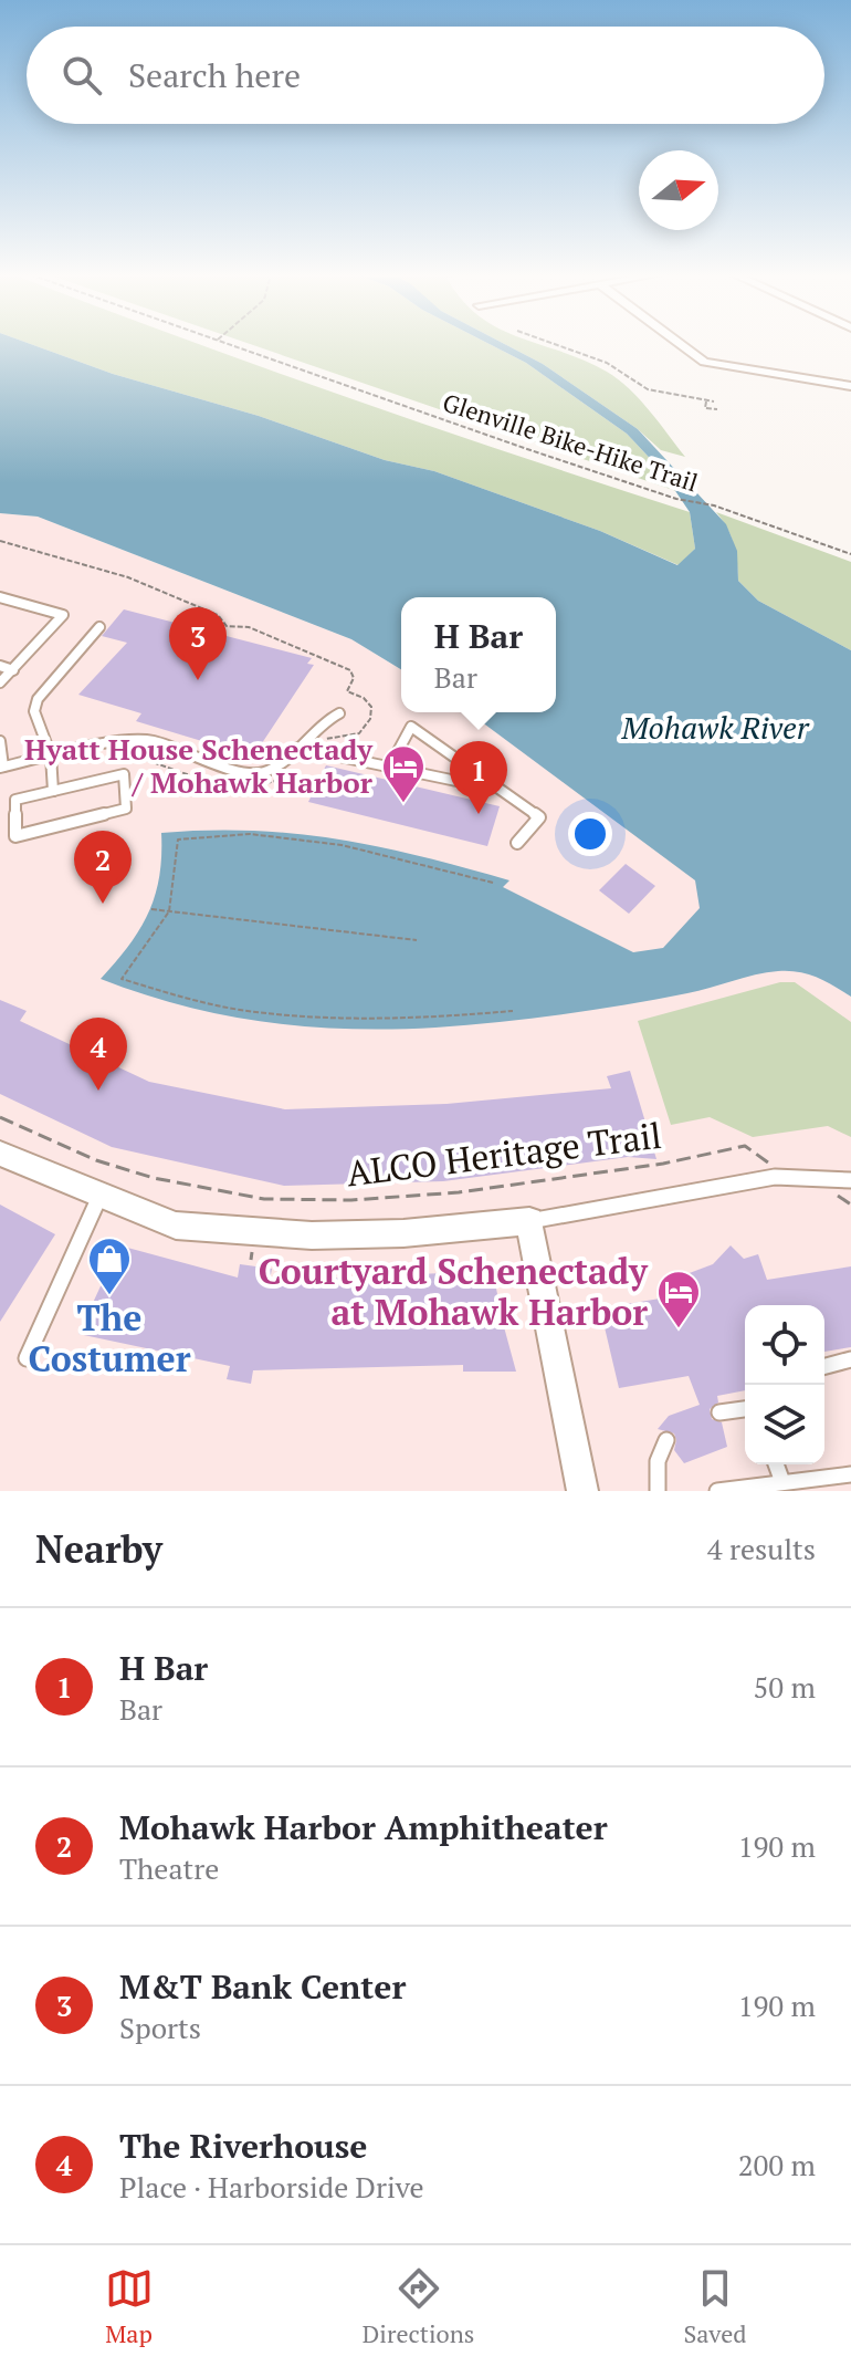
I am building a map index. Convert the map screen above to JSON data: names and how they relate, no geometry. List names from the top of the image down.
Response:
{
  "streets": {
    "path": ["Glenville Bike-Hike Trail", "ALCO Heritage Trail"]
  },
  "water": ["Mohawk River"],
  "places": {
    "hotel": ["Hyatt House Schenectady / Mohawk Harbor", "Courtyard Schenectady at Mohawk Harbor"],
    "shop": ["The Costumer"]
  },
  "north": "right",
  "page": {
    "search": "Search here",
    "popup": ["H Bar", "Bar"],
    "pins": [
      "3",
      "1",
      "2",
      "4"
    ],
    "heading": ["Nearby", "4 results"],
    "list": [
      {
        "mark": "1",
        "name": "H Bar",
        "note": "Bar",
        "value": "50 m"
      },
      {
        "mark": "2",
        "name": "Mohawk Harbor Amphitheater",
        "note": "Theatre",
        "value": "190 m"
      },
      {
        "mark": "3",
        "name": "M&T Bank Center",
        "note": "Sports",
        "value": "190 m"
      },
      {
        "mark": "4",
        "name": "The Riverhouse",
        "note": "Place · Harborside Drive",
        "value": "200 m"
      }
    ],
    "nav": ["Map", "Directions", "Saved"]
  }
}
